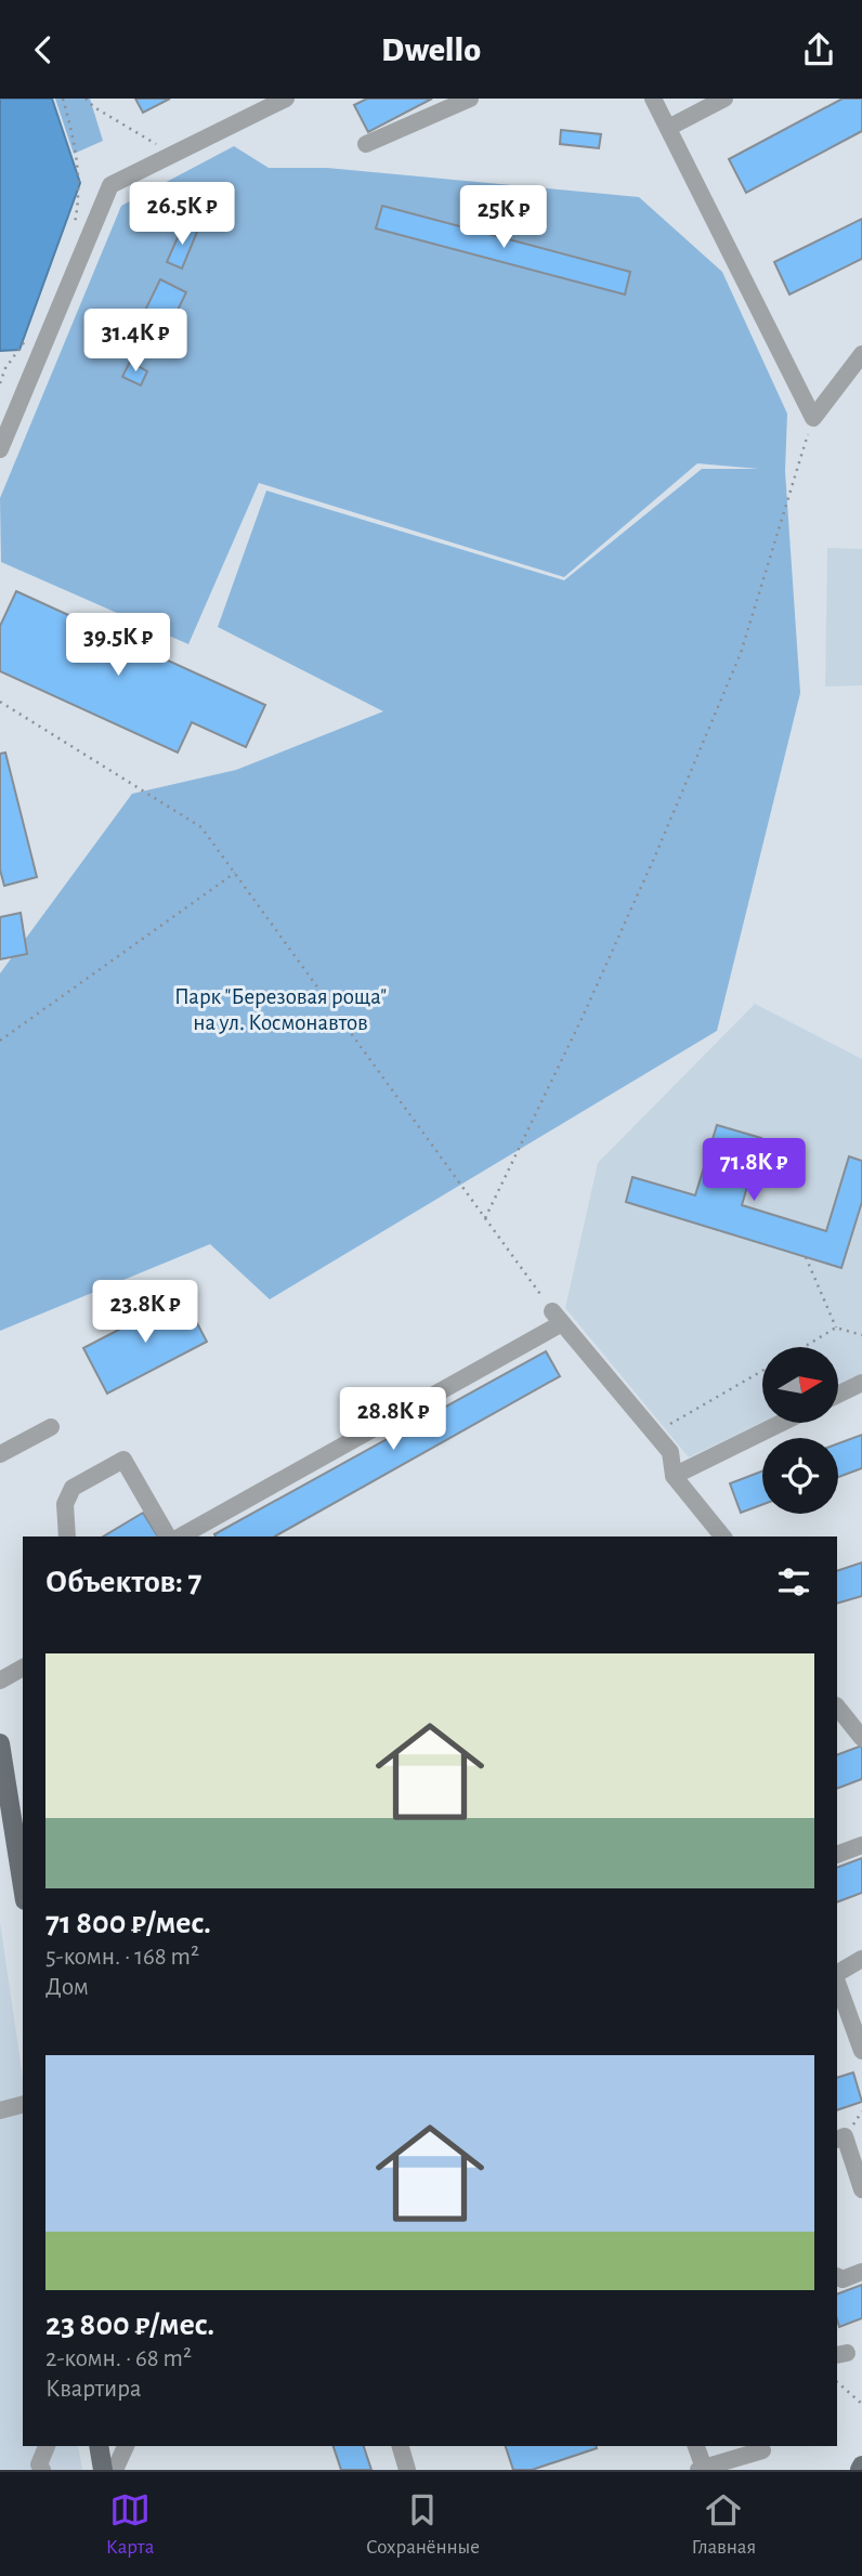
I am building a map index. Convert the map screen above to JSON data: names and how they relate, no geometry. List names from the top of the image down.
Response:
{
  "parks": ["Парк \"Березовая роща\" на ул. Космонавтов"],
  "north": "right",
  "page": {
    "header": "Dwello",
    "price": [
      "26.5K ₽",
      "25K ₽",
      "31.4K ₽",
      "39.5K ₽",
      "71.8K ₽",
      "23.8K ₽",
      "28.8K ₽"
    ],
    "heading": "Объектов: 7",
    "list": [
      {
        "name": "71 800 ₽/мес.",
        "note": "5-комн. · 168 m² · Дом"
      },
      {
        "name": "23 800 ₽/мес.",
        "note": "2-комн. · 68 m² · Квартира"
      }
    ],
    "tabs": ["Карта", "Сохранённые", "Главная"]
  }
}
